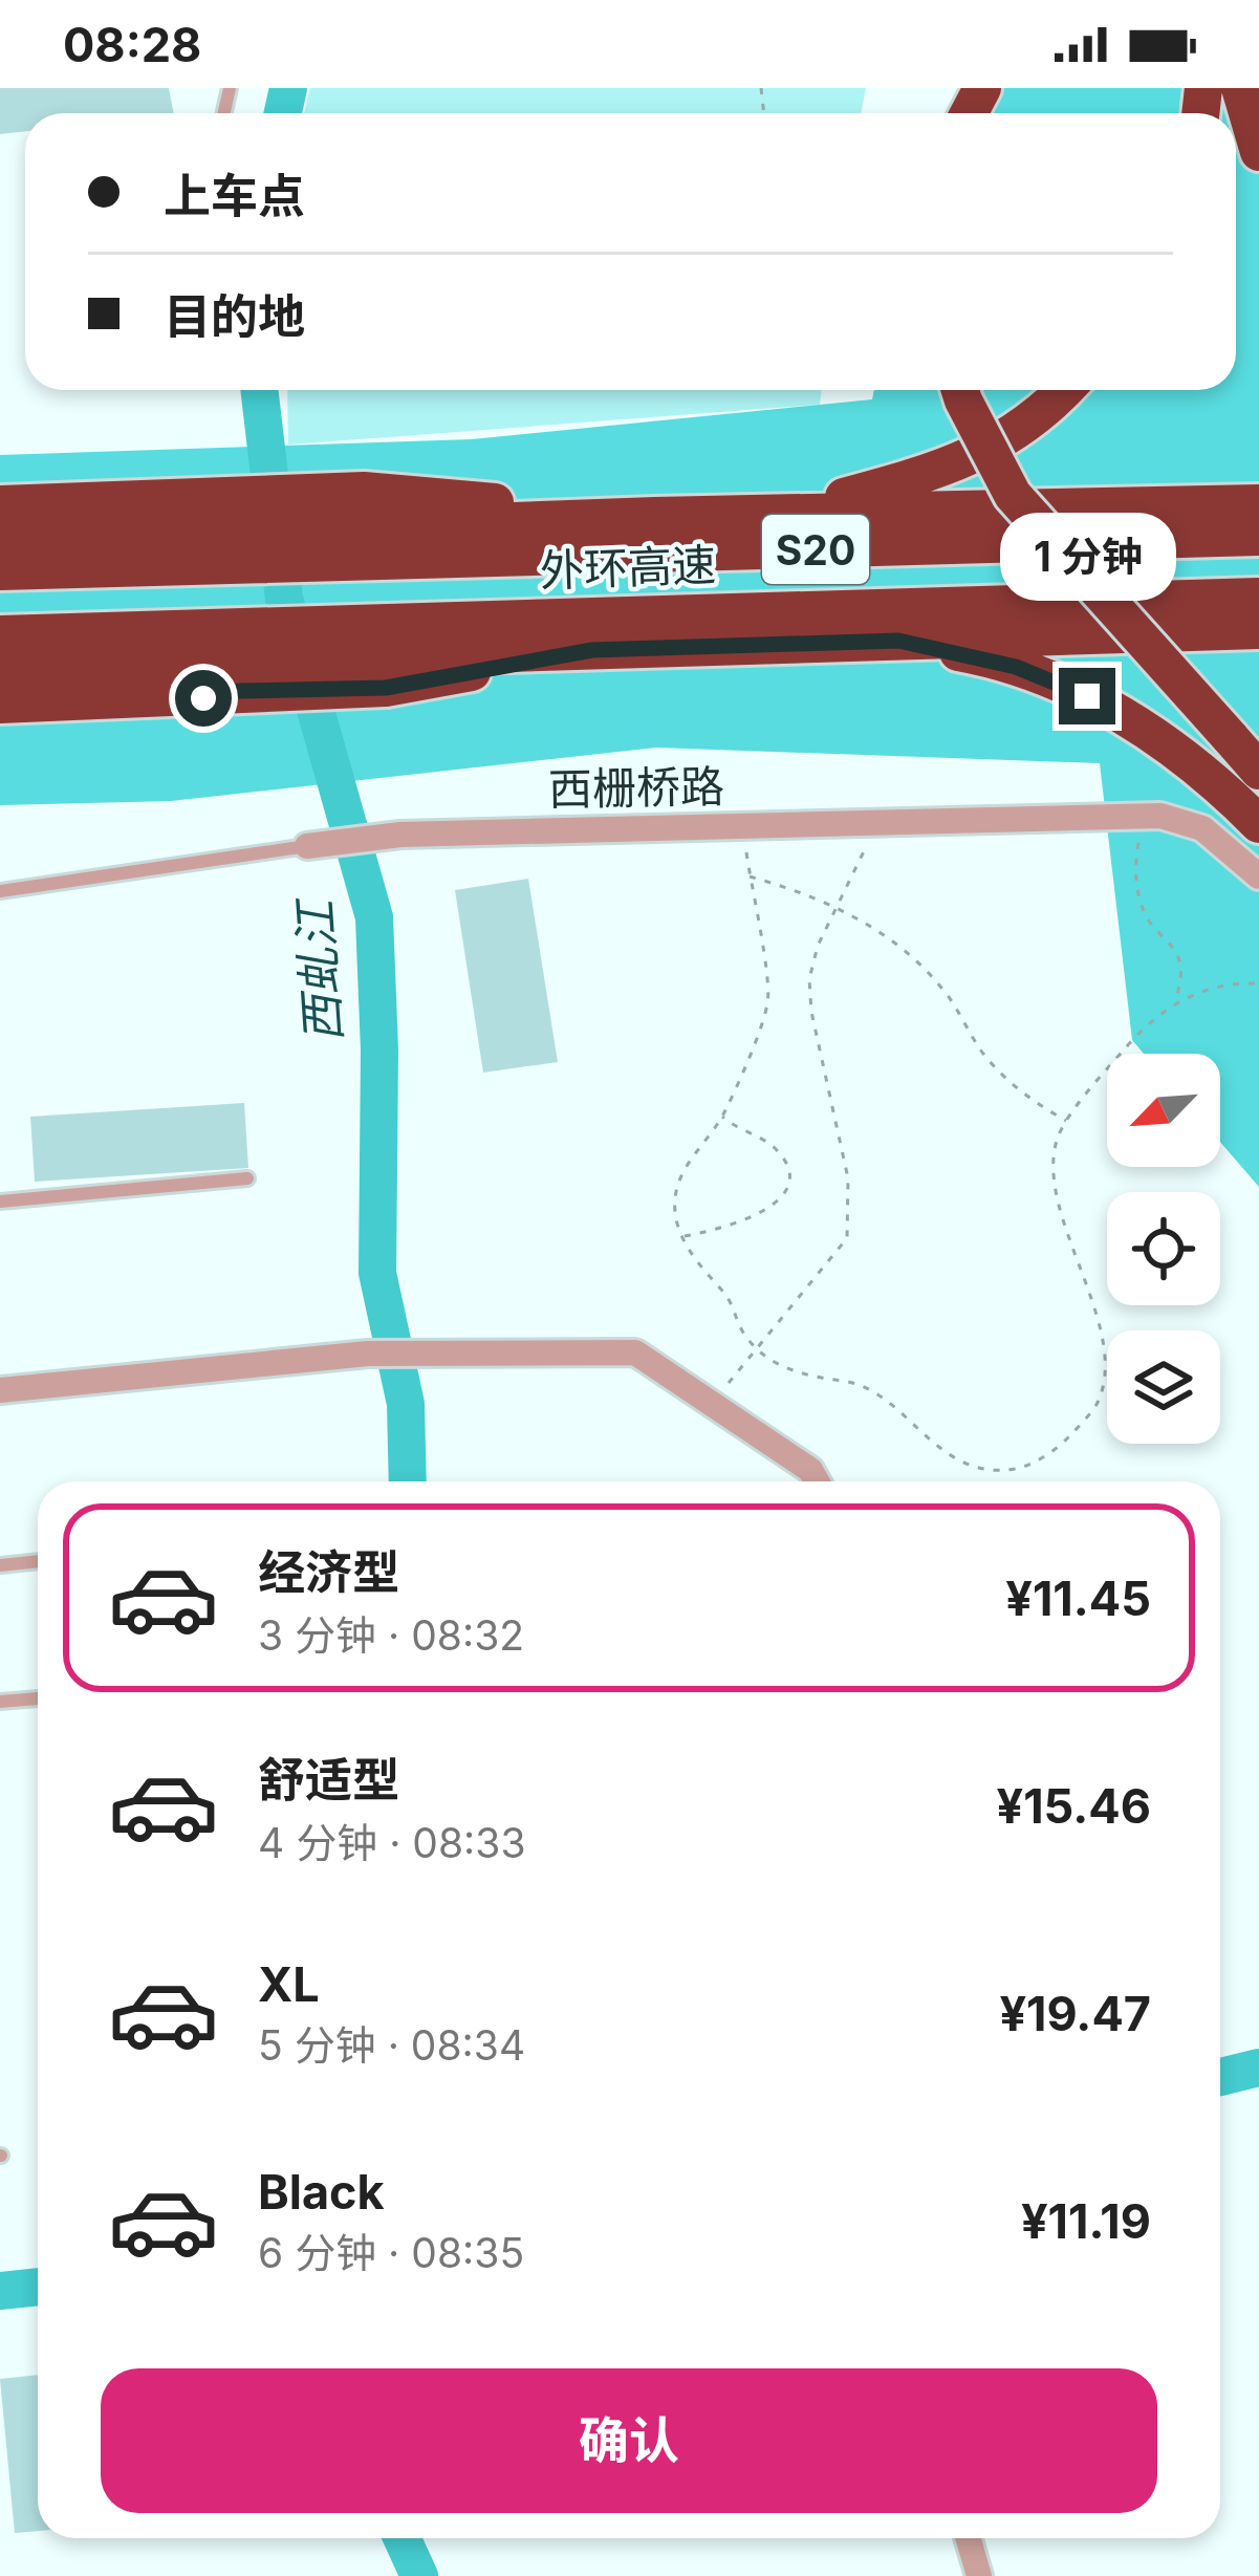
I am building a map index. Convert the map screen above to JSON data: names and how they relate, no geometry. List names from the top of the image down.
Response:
{
  "streets": {
    "highway": ["S20", "外环高速"],
    "street": ["西栅桥路"]
  },
  "water": ["西虬江"],
  "north": "bottom left",
  "page": {
    "status": "08:28",
    "banner": ["上车点", "目的地"],
    "bubble": "1 分钟",
    "list": [
      {
        "name": "经济型",
        "note": "3 分钟 · 08:32",
        "value": "¥11.45"
      },
      {
        "name": "舒适型",
        "note": "4 分钟 · 08:33",
        "value": "¥15.46"
      },
      {
        "name": "XL",
        "note": "5 分钟 · 08:34",
        "value": "¥19.47"
      },
      {
        "name": "Black",
        "note": "6 分钟 · 08:35",
        "value": "¥11.19"
      }
    ],
    "buttons": "确认"
  }
}
